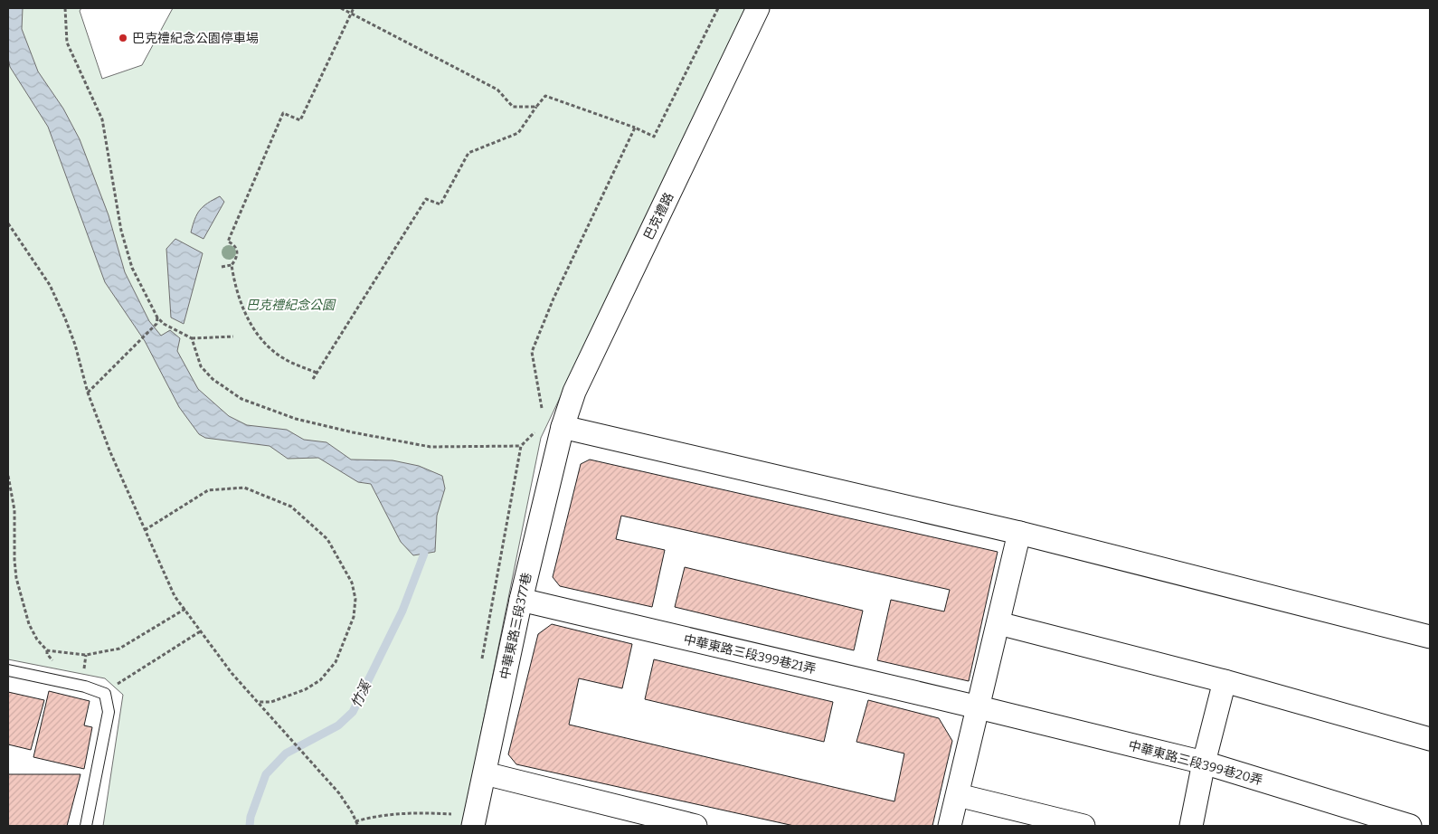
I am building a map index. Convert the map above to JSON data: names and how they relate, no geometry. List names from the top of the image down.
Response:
{
  "streets": {
    "street": [
      "巴克禮路",
      "中華東路三段377巷",
      "中華東路三段399巷21弄",
      "中華東路三段399巷20弄"
    ]
  },
  "crossings": [
    ["巴克禮路", "中華東路三段377巷"],
    ["中華東路三段377巷", "中華東路三段399巷21弄"],
    ["中華東路三段399巷21弄", "中華東路三段399巷20弄"]
  ],
  "water": ["竹溪"],
  "parks": ["巴克禮紀念公園"],
  "places": ["巴克禮紀念公園停車場"]
}
